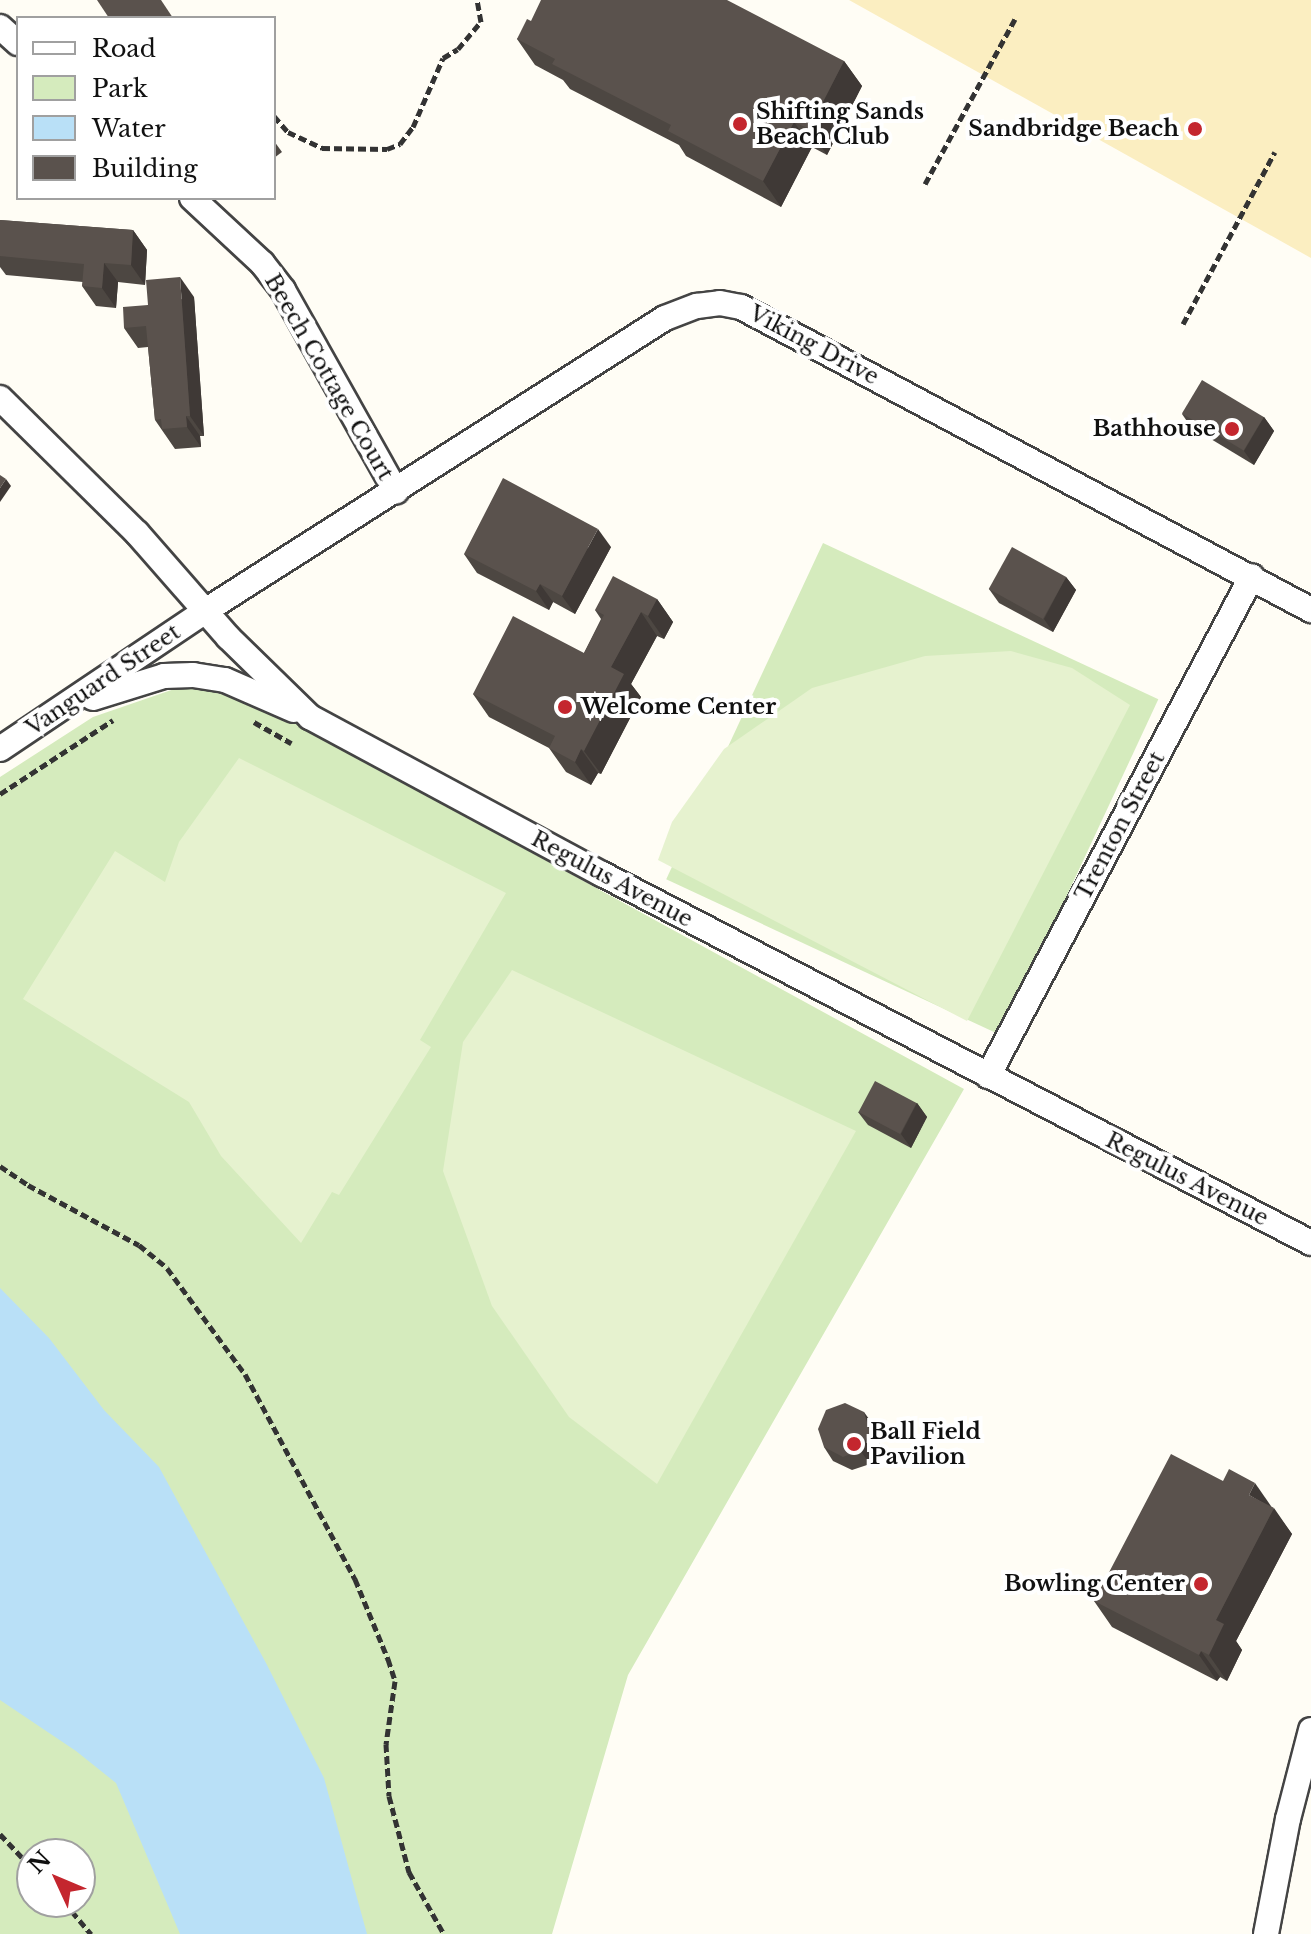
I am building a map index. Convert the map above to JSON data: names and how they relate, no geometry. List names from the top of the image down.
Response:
{
  "streets": {
    "street": [
      "Viking Drive",
      "Beech Cottage Court",
      "Vanguard Street",
      "Trenton Street",
      "Regulus Avenue"
    ]
  },
  "crossings": [
    ["Viking Drive", "Beech Cottage Court"],
    ["Viking Drive", "Vanguard Street"],
    ["Viking Drive", "Trenton Street"],
    ["Viking Drive", "Regulus Avenue"],
    ["Vanguard Street", "Regulus Avenue"],
    ["Trenton Street", "Regulus Avenue"]
  ],
  "places": [
    "Shifting Sands Beach Club",
    "Sandbridge Beach",
    "Bathhouse",
    "Welcome Center",
    "Ball Field Pavilion",
    "Bowling Center"
  ],
  "legend": [
    "Road",
    "Park",
    "Water",
    "Building"
  ],
  "north": "top left"
}
